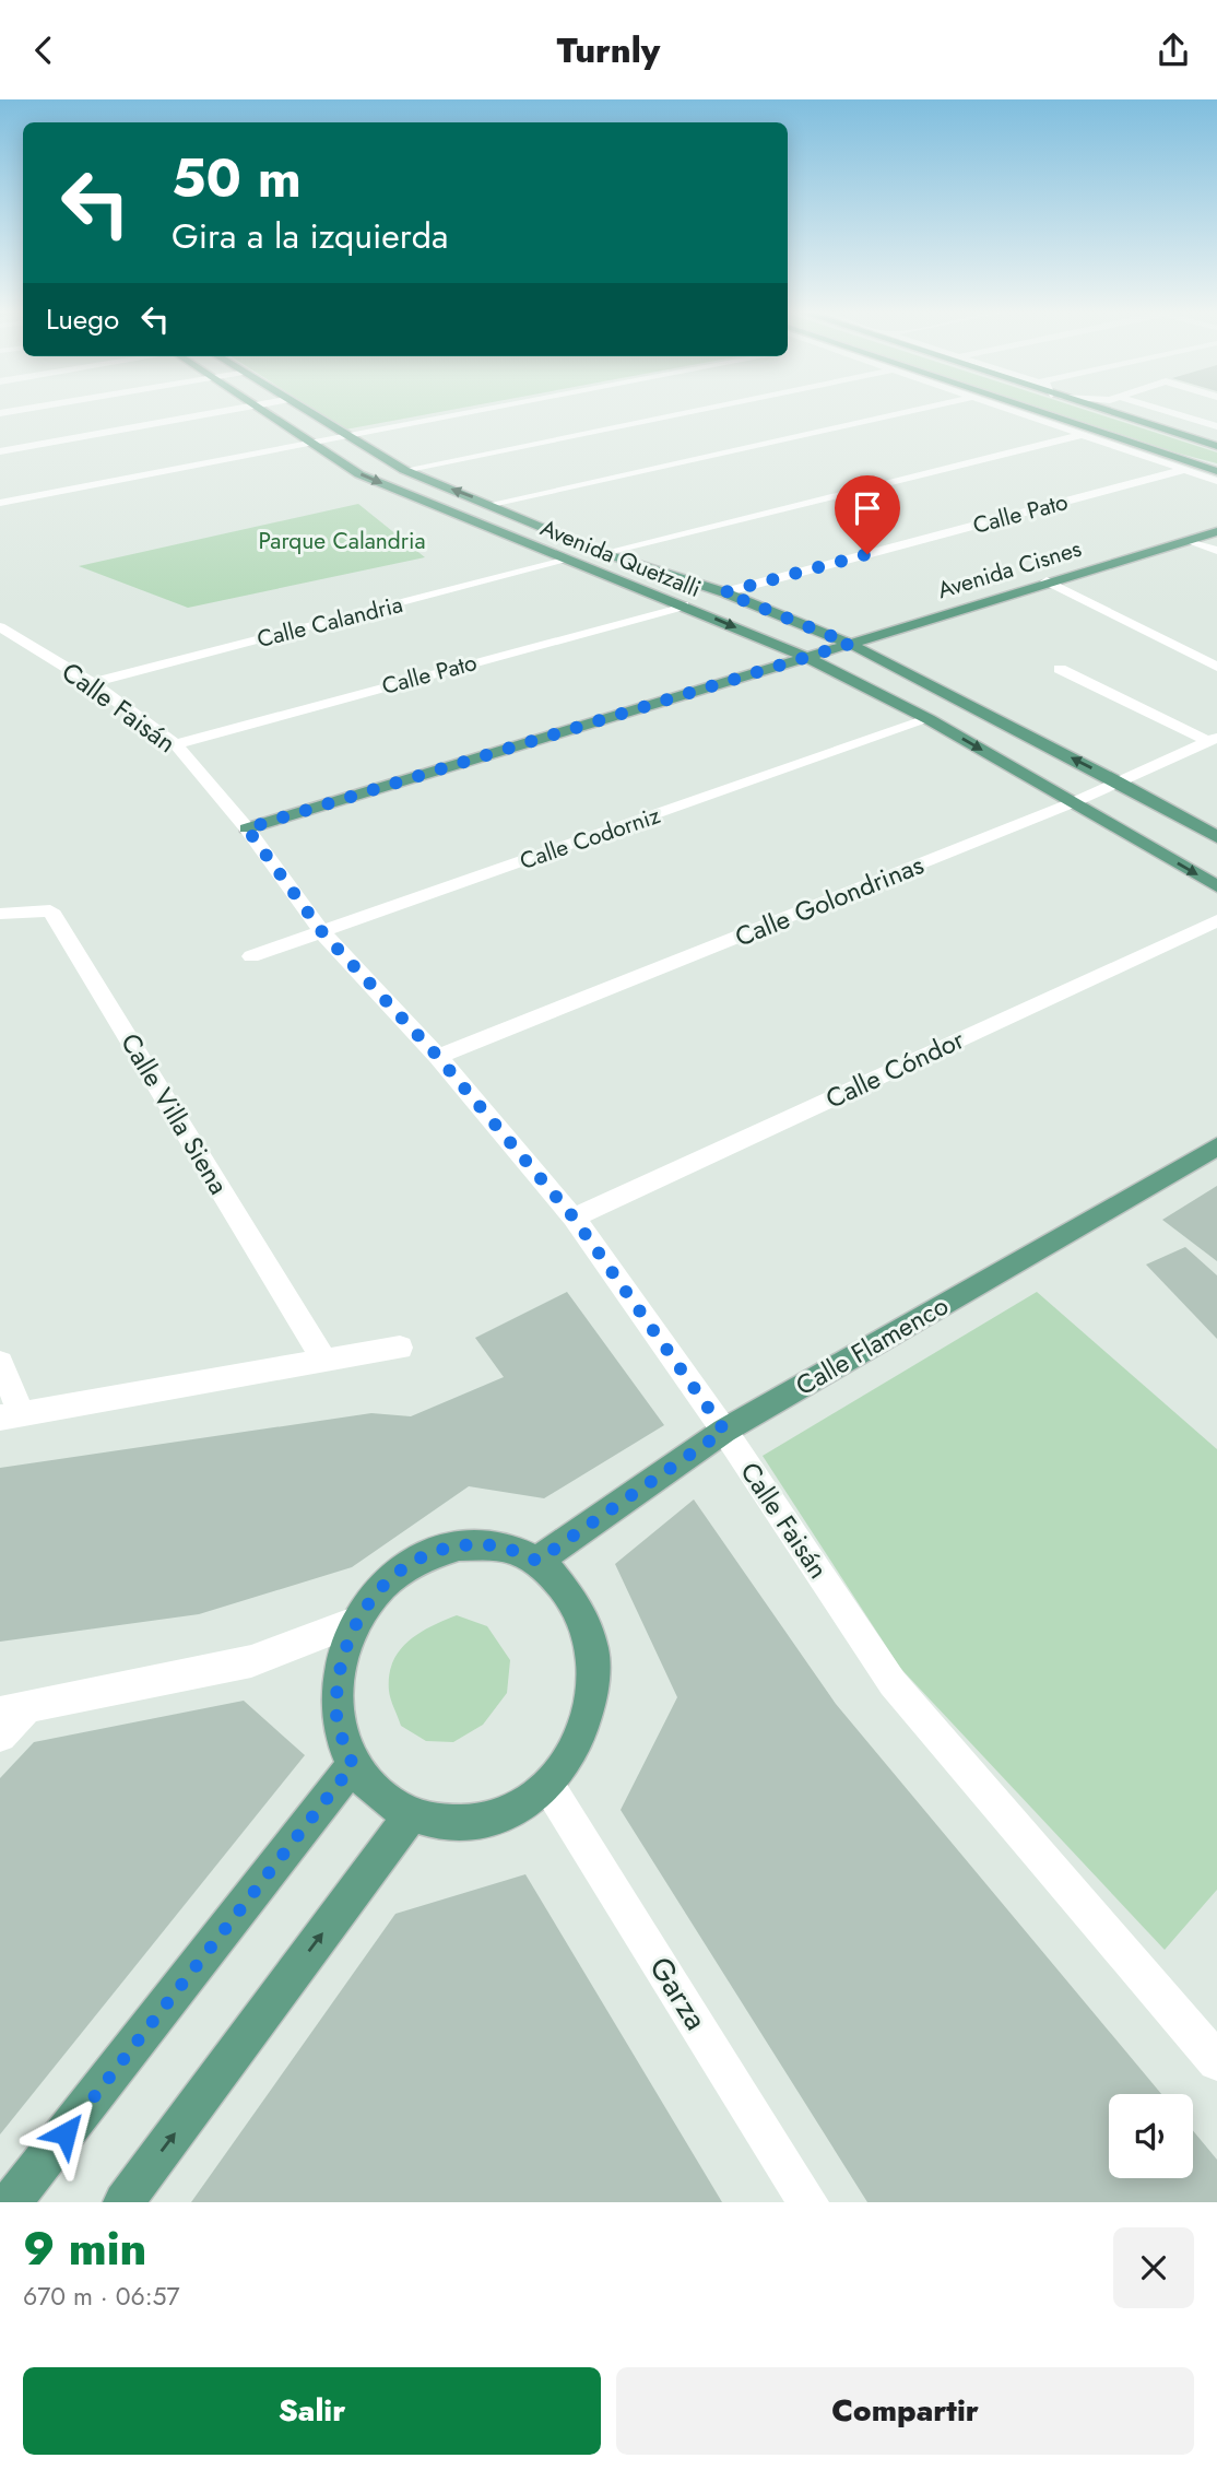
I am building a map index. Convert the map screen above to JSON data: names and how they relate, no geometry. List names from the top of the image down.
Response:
{
  "streets": {
    "main road": ["Avenida Quetzalli", "Avenida Cisnes", "Calle Flamenco"],
    "street": [
      "Calle Pato",
      "Calle Calandria",
      "Calle Faisán",
      "Calle Codorniz",
      "Calle Golondrinas",
      "Calle Cóndor",
      "Calle Villa Siena",
      "Garza"
    ]
  },
  "crossings": [
    ["Calle Pato", "Avenida Quetzalli"],
    ["Calle Pato", "Calle Faisán"],
    ["Avenida Quetzalli", "Avenida Cisnes"],
    ["Avenida Quetzalli", "Calle Calandria"],
    ["Avenida Quetzalli", "Calle Codorniz"],
    ["Avenida Quetzalli", "Calle Golondrinas"],
    ["Avenida Cisnes", "Calle Faisán"],
    ["Calle Calandria", "Calle Faisán"],
    ["Calle Faisán", "Calle Codorniz"],
    ["Calle Faisán", "Calle Golondrinas"],
    ["Calle Faisán", "Calle Cóndor"],
    ["Calle Faisán", "Calle Flamenco"],
    ["Calle Flamenco", "Garza"]
  ],
  "parks": ["Parque Calandria"],
  "page": {
    "header": "Turnly",
    "turn": ["50 m", "Gira a la izquierda"],
    "then": "Luego",
    "heading": ["9 min", "670 m · 06:57"],
    "buttons": ["Salir", "Compartir"]
  }
}
